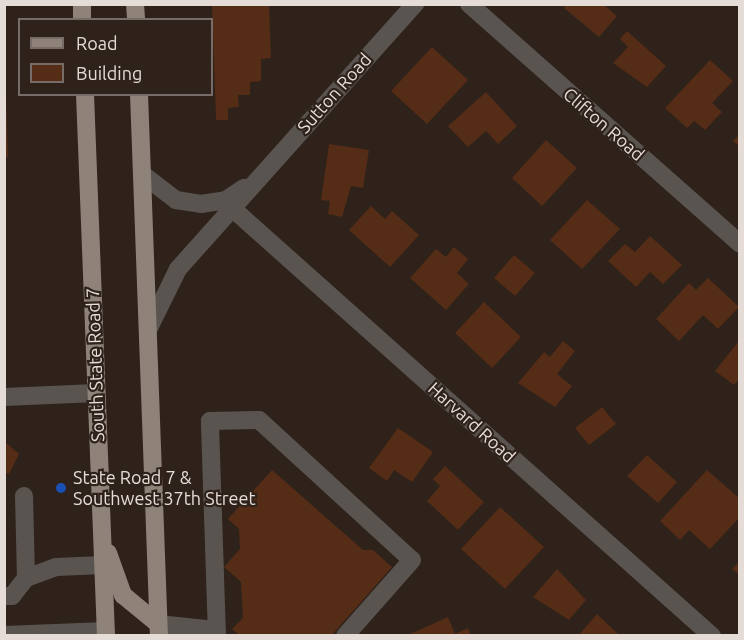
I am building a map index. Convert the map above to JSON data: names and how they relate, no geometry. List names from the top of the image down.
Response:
{
  "streets": {
    "main road": ["South State Road 7"],
    "street": ["Sutton Road", "Clifton Road", "Harvard Road"]
  },
  "crossings": [
    ["Sutton Road", "Harvard Road"]
  ],
  "places": ["State Road 7 & Southwest 37th Street"],
  "legend": ["Road", "Building"]
}
